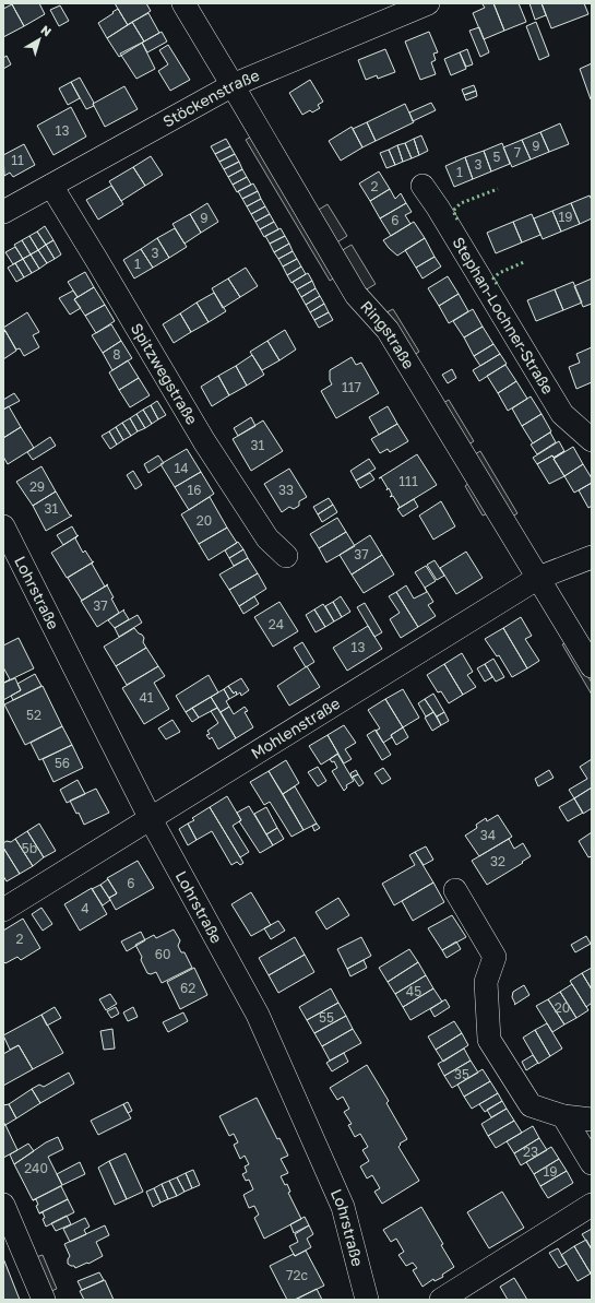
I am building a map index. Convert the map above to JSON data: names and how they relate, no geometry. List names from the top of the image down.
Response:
{
  "streets": {
    "street": [
      "Stöckenstraße",
      "Stephan-Lochner-Straße",
      "Ringstraße",
      "Spitzwegstraße",
      "Lohrstraße",
      "Mohlenstraße"
    ]
  },
  "crossings": [
    ["Stöckenstraße", "Ringstraße"],
    ["Stöckenstraße", "Spitzwegstraße"],
    ["Ringstraße", "Mohlenstraße"],
    ["Lohrstraße", "Mohlenstraße"]
  ],
  "house_numbers": [
    "13",
    "9",
    "7",
    "5",
    "11",
    "3",
    "1",
    "2",
    "19",
    "9",
    "6",
    "3",
    "1",
    "8",
    "117",
    "31",
    "14",
    "111",
    "29",
    "16",
    "33",
    "31",
    "20",
    "37",
    "37",
    "24",
    "13",
    "41",
    "52",
    "56",
    "34",
    "5b",
    "32",
    "6",
    "4",
    "2",
    "60",
    "62",
    "45",
    "20",
    "55",
    "35",
    "23",
    "240",
    "19",
    "72c"
  ],
  "north": "top right"
}
